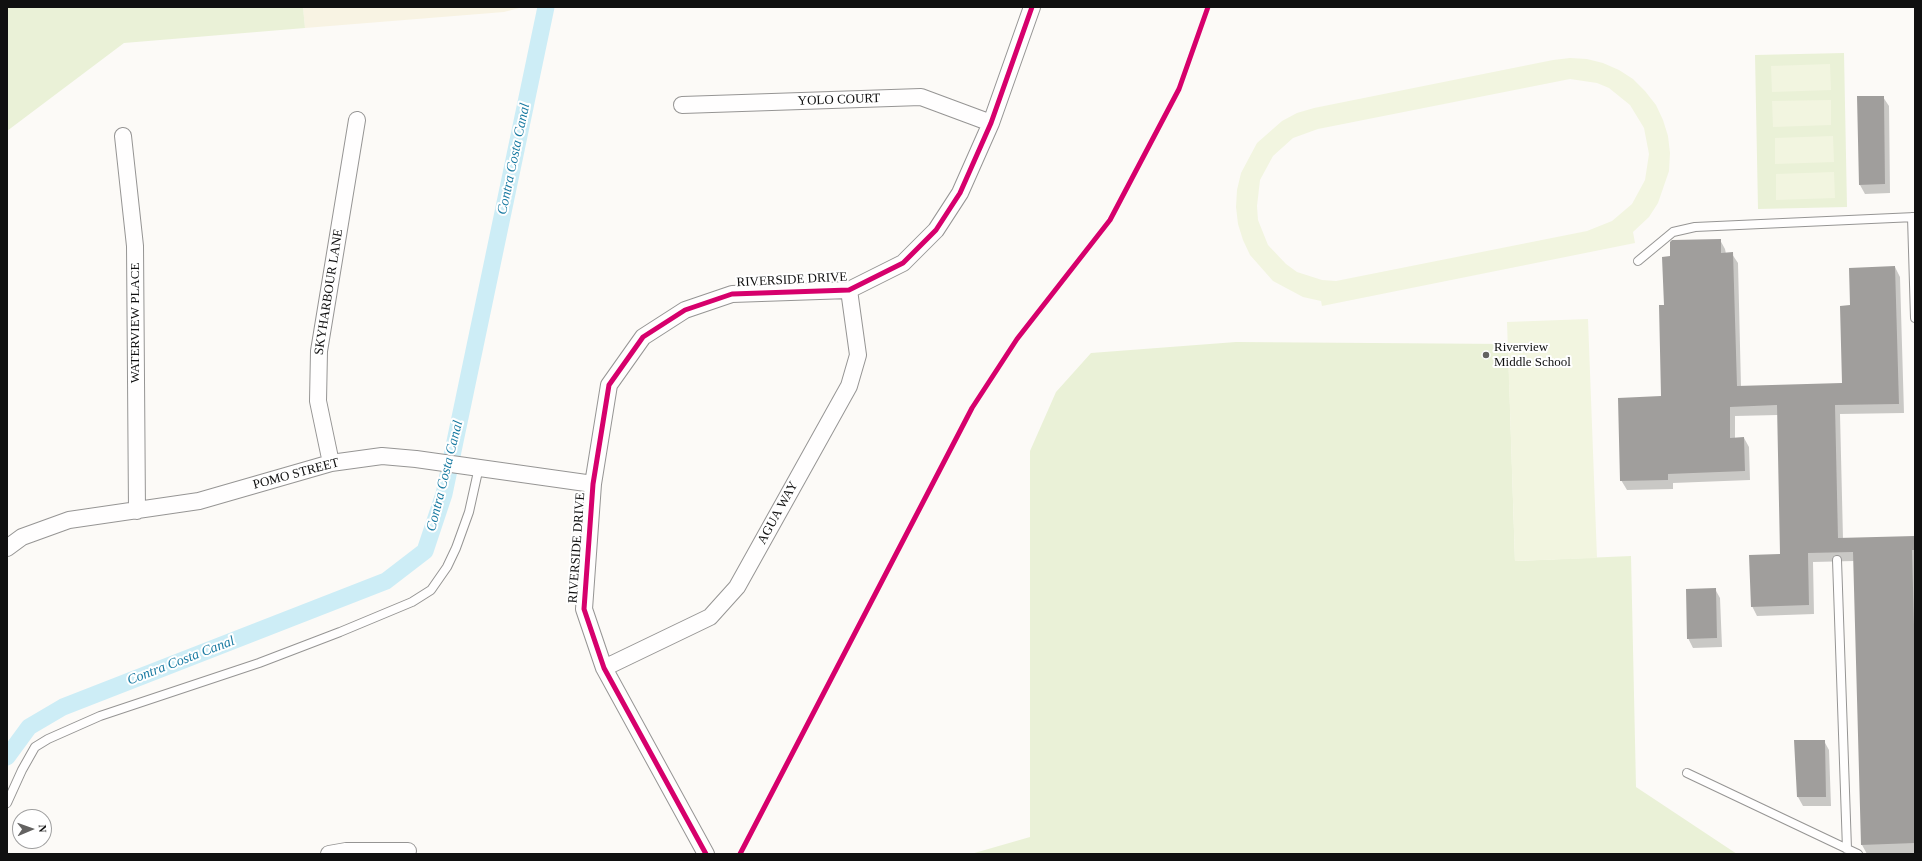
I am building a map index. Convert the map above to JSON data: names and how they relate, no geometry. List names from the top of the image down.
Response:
{
  "streets": {
    "street": [
      "YOLO COURT",
      "RIVERSIDE DRIVE",
      "SKYHARBOUR LANE",
      "WATERVIEW PLACE",
      "POMO STREET",
      "AGUA WAY"
    ]
  },
  "crossings": [
    ["YOLO COURT", "RIVERSIDE DRIVE"],
    ["RIVERSIDE DRIVE", "POMO STREET"],
    ["RIVERSIDE DRIVE", "AGUA WAY"],
    ["SKYHARBOUR LANE", "POMO STREET"],
    ["WATERVIEW PLACE", "POMO STREET"]
  ],
  "water": ["Contra Costa Canal"],
  "places": ["Riverview Middle School"],
  "north": "right"
}
